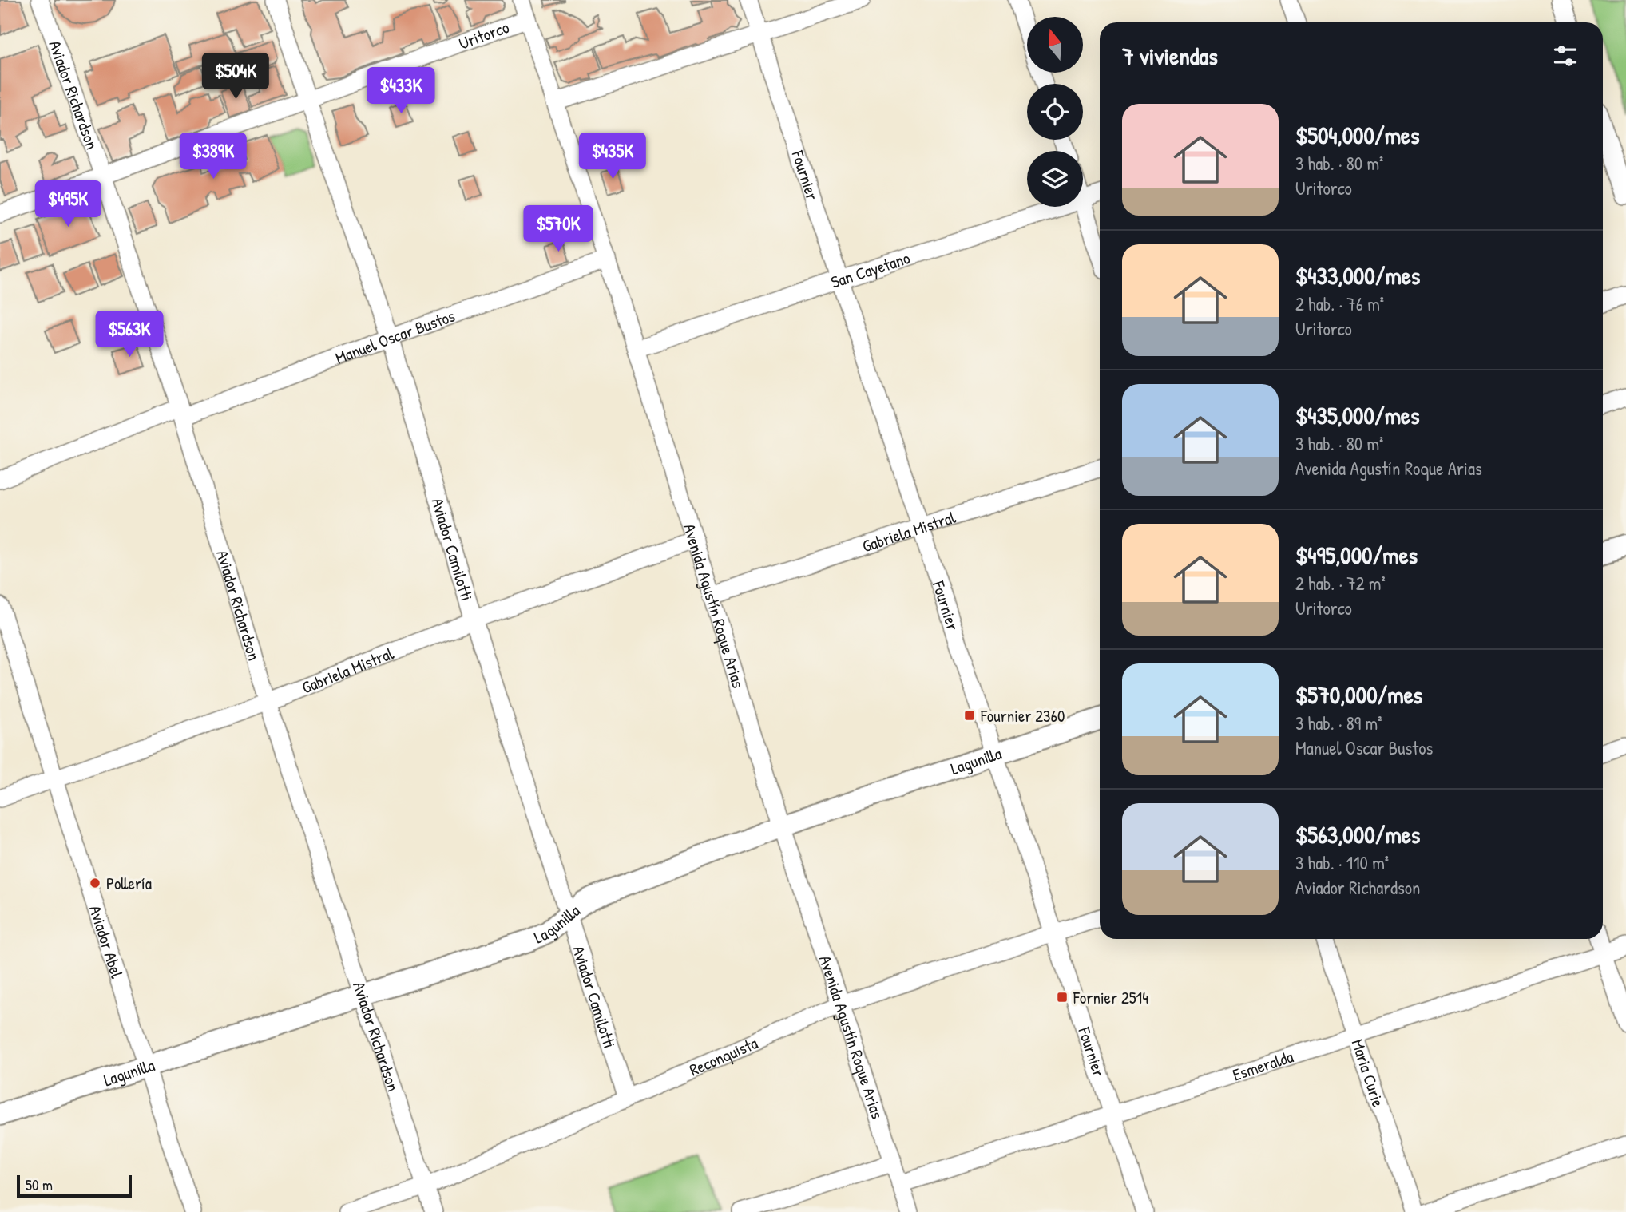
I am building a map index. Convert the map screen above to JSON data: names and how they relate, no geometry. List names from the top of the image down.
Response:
{
  "streets": {
    "main road": ["Lagunilla"],
    "street": [
      "Uritorco",
      "Aviador Richardson",
      "Fournier",
      "San Cayetano",
      "Manuel Oscar Bustos",
      "Gabriela Mistral",
      "Aviador Camilotti",
      "Avenida Agustín Roque Arias",
      "Aviador Abel",
      "Reconquista",
      "Esmeralda",
      "Maria Curie"
    ]
  },
  "crossings": [
    ["Uritorco", "Aviador Richardson"],
    ["Uritorco", "Aviador Camilotti"],
    ["Uritorco", "Avenida Agustín Roque Arias"],
    ["Aviador Richardson", "Manuel Oscar Bustos"],
    ["Aviador Richardson", "Gabriela Mistral"],
    ["Aviador Richardson", "Lagunilla"],
    ["Aviador Richardson", "Reconquista"],
    ["Fournier", "San Cayetano"],
    ["Fournier", "Gabriela Mistral"],
    ["Fournier", "Lagunilla"],
    ["Fournier", "Reconquista"],
    ["Fournier", "Esmeralda"],
    ["San Cayetano", "Avenida Agustín Roque Arias"],
    ["Manuel Oscar Bustos", "Aviador Camilotti"],
    ["Manuel Oscar Bustos", "Avenida Agustín Roque Arias"],
    ["Gabriela Mistral", "Aviador Camilotti"],
    ["Gabriela Mistral", "Avenida Agustín Roque Arias"],
    ["Gabriela Mistral", "Aviador Abel"],
    ["Aviador Camilotti", "Lagunilla"],
    ["Aviador Camilotti", "Reconquista"],
    ["Avenida Agustín Roque Arias", "Lagunilla"],
    ["Avenida Agustín Roque Arias", "Reconquista"],
    ["Avenida Agustín Roque Arias", "Esmeralda"],
    ["Lagunilla", "Aviador Abel"],
    ["Esmeralda", "Maria Curie"]
  ],
  "places": {
    "transit": ["Fournier 2360", "Fornier 2514"],
    "other": ["Pollería"]
  },
  "scale_bar": "50 m",
  "north": "top",
  "page": {
    "heading": "7 viviendas",
    "price": [
      "$504K",
      "$433K",
      "$389K",
      "$435K",
      "$495K",
      "$570K",
      "$563K"
    ],
    "list": [
      {
        "name": "$504,000/mes",
        "note": "3 hab. · 80 m² · Uritorco"
      },
      {
        "name": "$433,000/mes",
        "note": "2 hab. · 76 m² · Uritorco"
      },
      {
        "name": "$435,000/mes",
        "note": "3 hab. · 80 m² · Avenida Agustín Roque Arias"
      },
      {
        "name": "$495,000/mes",
        "note": "2 hab. · 72 m² · Uritorco"
      },
      {
        "name": "$570,000/mes",
        "note": "3 hab. · 89 m² · Manuel Oscar Bustos"
      },
      {
        "name": "$563,000/mes",
        "note": "3 hab. · 110 m² · Aviador Richardson"
      }
    ],
    "scale": "50 m"
  }
}
